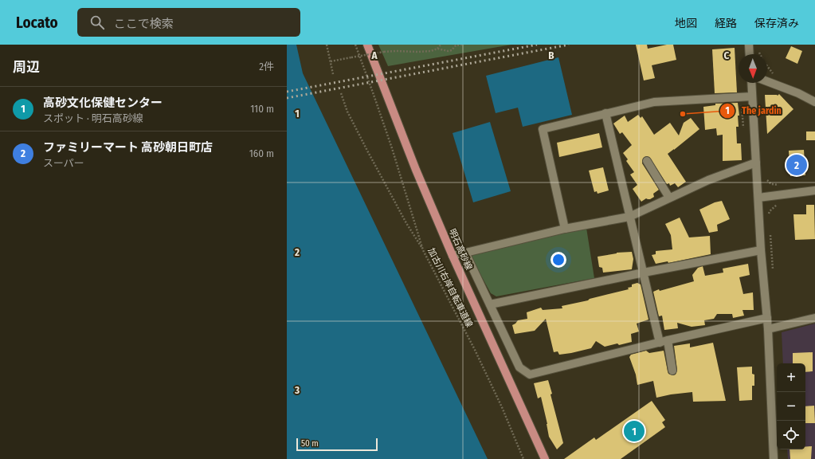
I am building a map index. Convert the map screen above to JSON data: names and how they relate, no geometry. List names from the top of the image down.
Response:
{
  "streets": {
    "main road": ["明石高砂線"],
    "path": ["加古川右岸自転車道線"]
  },
  "places": ["The jardin"],
  "scale_bar": "50 m",
  "north": "bottom",
  "page": {
    "header": "Locato",
    "search": "ここで検索",
    "nav": ["地図", "経路", "保存済み"],
    "heading": ["周辺", "2件"],
    "list": [
      {
        "mark": "1",
        "name": "高砂文化保健センター",
        "note": "スポット · 明石高砂線",
        "value": "110 m"
      },
      {
        "mark": "2",
        "name": "ファミリーマート 高砂朝日町店",
        "note": "スーパー",
        "value": "160 m"
      }
    ],
    "pins": ["2", "1"],
    "map_buttons": ["+", "−"],
    "scale": "50 m"
  },
  "grid": {
    "columns": ["A", "B", "C"],
    "rows": ["1", "2", "3"]
  }
}
